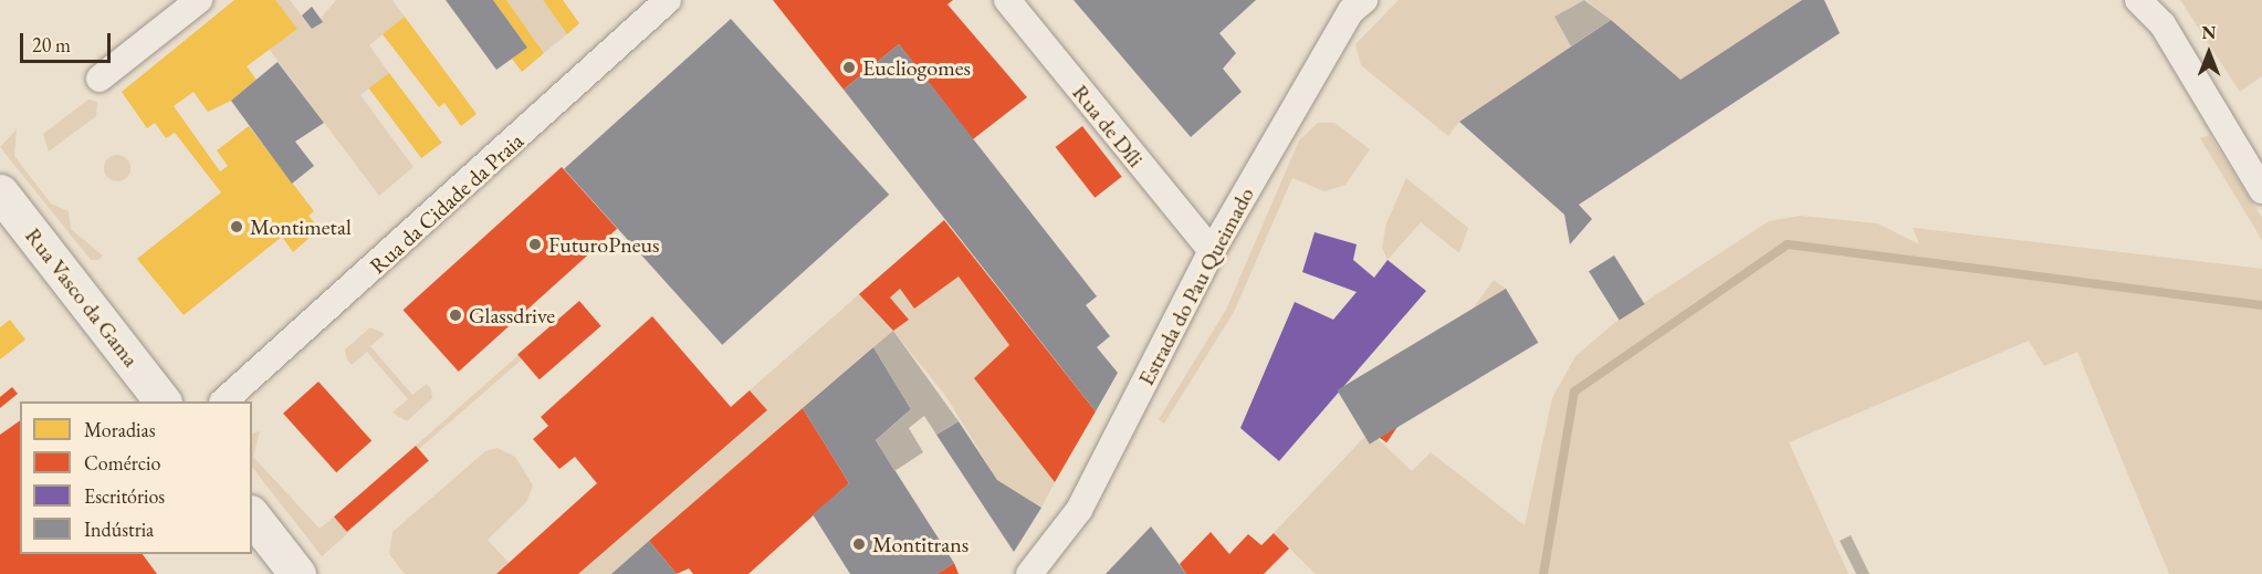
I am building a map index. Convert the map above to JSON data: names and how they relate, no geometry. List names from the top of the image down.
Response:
{
  "streets": {
    "main road": ["Rua Vasco da Gama"],
    "street": ["Rua de Díli", "Rua da Cidade da Praia", "Estrada do Pau Queimado"]
  },
  "crossings": [
    ["Rua de Díli", "Estrada do Pau Queimado"]
  ],
  "places": [
    "Eucliogomes",
    "Montimetal",
    "FuturoPneus",
    "Glassdrive",
    "Montitrans"
  ],
  "legend": [
    "Moradias",
    "Comércio",
    "Escritórios",
    "Indústria"
  ],
  "scale_bar": "20 m",
  "north": "top"
}
